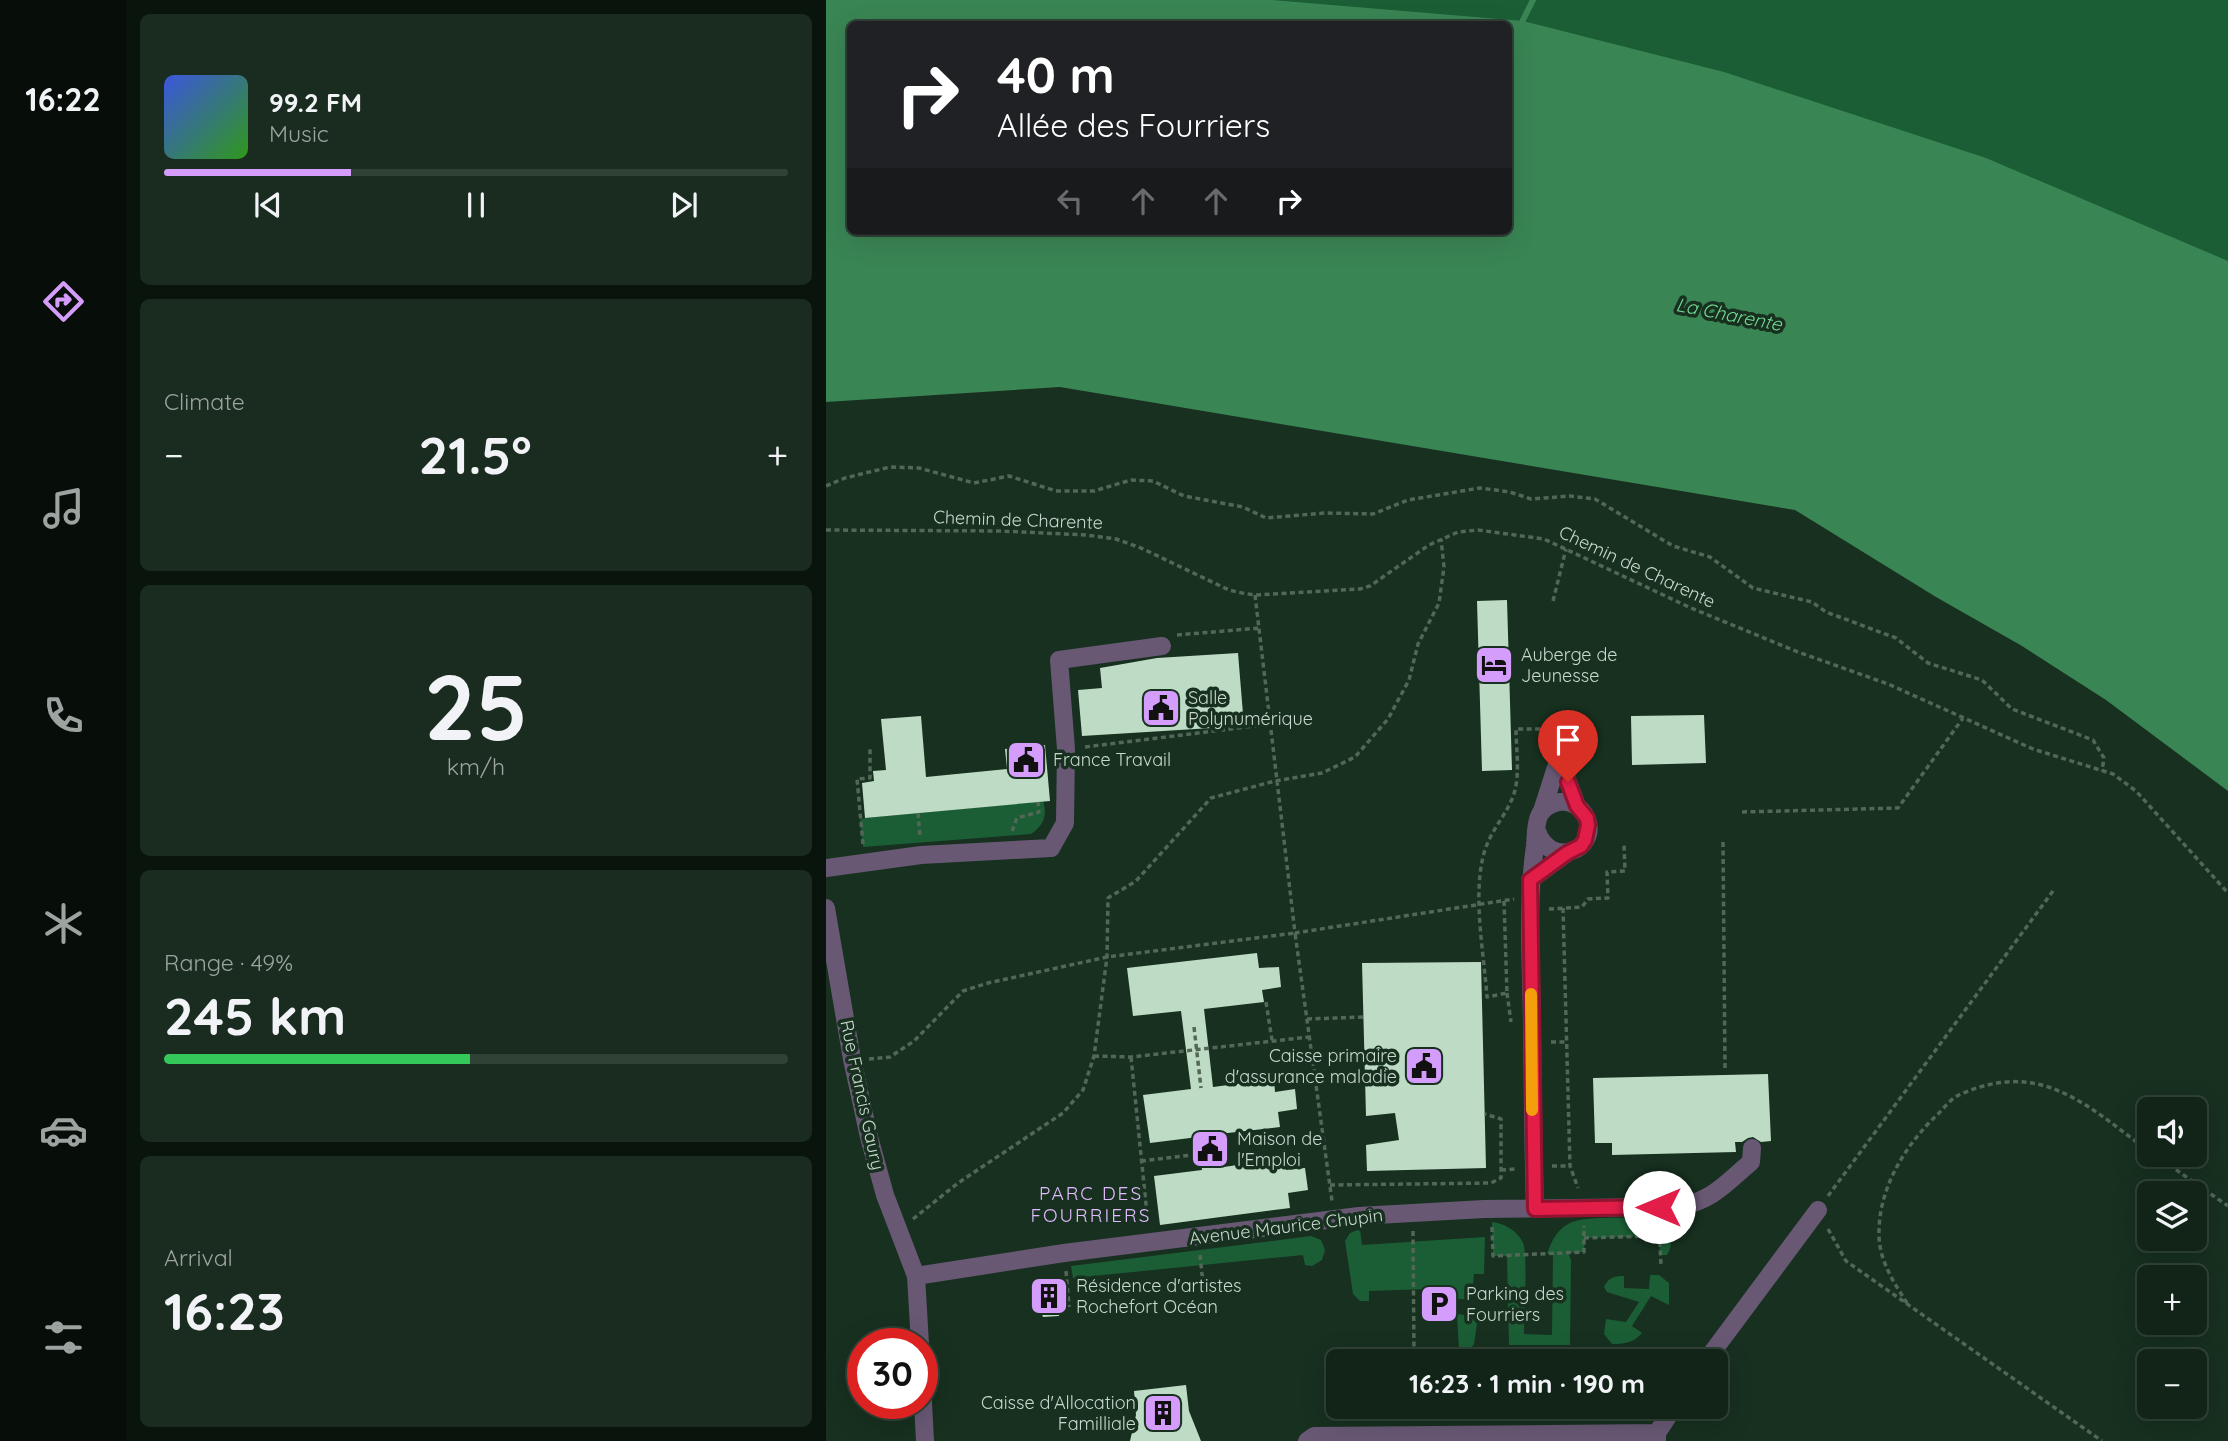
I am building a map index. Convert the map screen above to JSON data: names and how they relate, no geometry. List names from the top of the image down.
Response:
{
  "streets": {
    "street": ["Rue Francis Gaury", "Avenue Maurice Chupin"],
    "path": ["Chemin de Charente"]
  },
  "crossings": [
    ["Rue Francis Gaury", "Avenue Maurice Chupin"]
  ],
  "districts": ["PARC DES FOURRIERS"],
  "water": ["La Charente"],
  "places": {
    "hotel": ["Auberge de Jeunesse"],
    "public building": [
      "Salle Polynumérique",
      "France Travail",
      "Caisse primaire d'assurance maladie",
      "Maison de l'Emploi"
    ],
    "building": ["Résidence d'artistes Rochefort Océan", "Caisse d'Allocation Familliale"],
    "parking": ["Parking des Fourriers"]
  },
  "page": {
    "tabs": "16:22",
    "turn": ["40 m", "Allée des Fourriers"],
    "song": ["99.2 FM", "Music"],
    "tile": [
      "Climate",
      ["25", "km/h"],
      ["Range · 49%", "245 km"],
      ["Arrival", "16:23"]
    ],
    "heat": ["−", "21.5°", "+"],
    "map_buttons": ["+", "−"],
    "limit": "30",
    "trip": "16:23 · 1 min · 190 m"
  }
}
